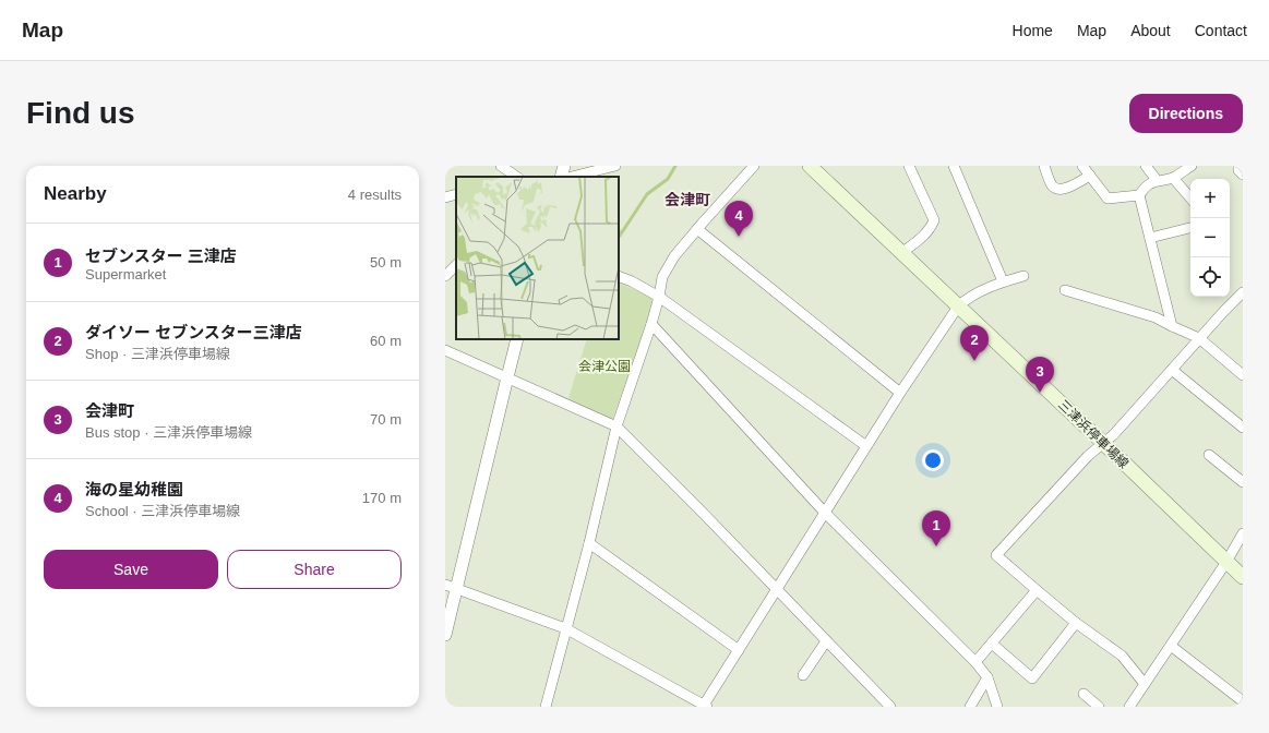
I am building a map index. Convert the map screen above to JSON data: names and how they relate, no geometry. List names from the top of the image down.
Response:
{
  "streets": {
    "main road": ["三津浜停車場線"]
  },
  "districts": ["会津町"],
  "parks": ["会津公園"],
  "page": {
    "header": "Map",
    "nav": [
      "Home",
      "Map",
      "About",
      "Contact"
    ],
    "buttons": [
      "Directions",
      ["Save", "Share"]
    ],
    "title": "Find us",
    "heading": ["Nearby", "4 results"],
    "map_buttons": ["+", "−"],
    "pins": [
      "4",
      "2",
      "3",
      "1"
    ],
    "list": [
      {
        "mark": "1",
        "name": "セブンスター 三津店",
        "note": "Supermarket",
        "value": "50 m"
      },
      {
        "mark": "2",
        "name": "ダイソー セブンスター三津店",
        "note": "Shop · 三津浜停車場線",
        "value": "60 m"
      },
      {
        "mark": "3",
        "name": "会津町",
        "note": "Bus stop · 三津浜停車場線",
        "value": "70 m"
      },
      {
        "mark": "4",
        "name": "海の星幼稚園",
        "note": "School · 三津浜停車場線",
        "value": "170 m"
      }
    ]
  }
}
